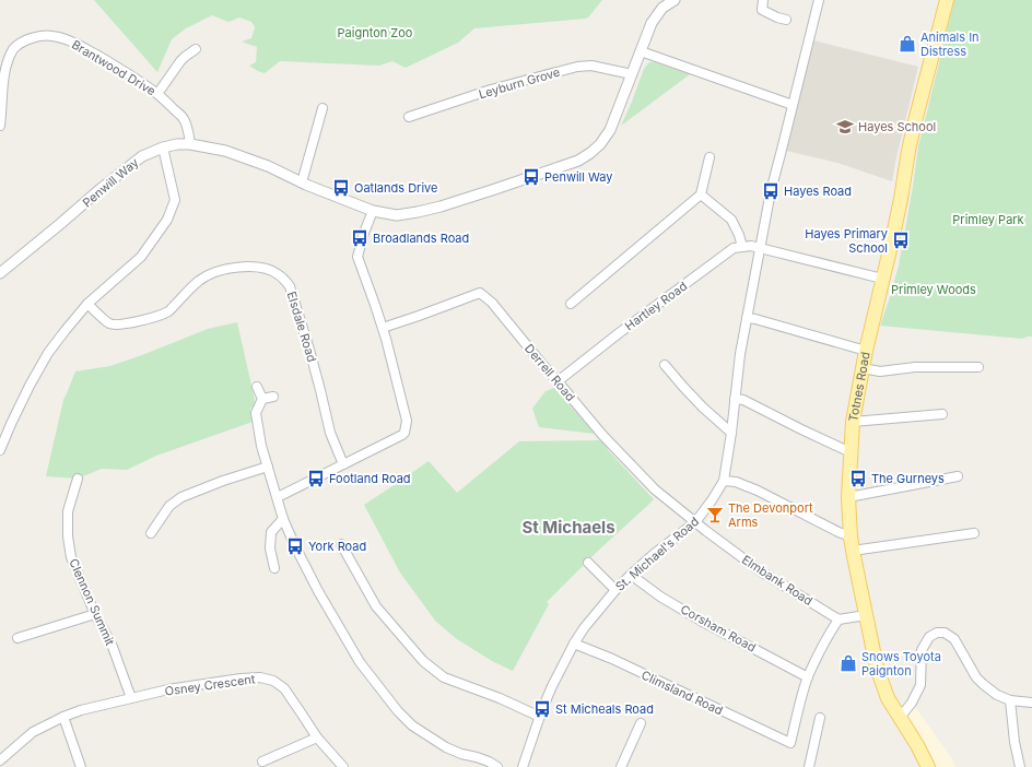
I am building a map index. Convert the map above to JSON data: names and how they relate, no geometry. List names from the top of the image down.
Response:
{
  "streets": {
    "main road": ["Totnes Road"],
    "street": [
      "Brantwood Drive",
      "Leyburn Grove",
      "Penwill Way",
      "Hartley Road",
      "Elsdale Road",
      "Derrell Road",
      "St. Michael's Road",
      "Elmbank Road",
      "Clennon Summit",
      "Corsham Road",
      "Osney Crescent",
      "Climsland Road"
    ]
  },
  "crossings": [
    ["Brantwood Drive", "Penwill Way"],
    ["Leyburn Grove", "Penwill Way"],
    ["Hartley Road", "Derrell Road"],
    ["Hartley Road", "Totnes Road"],
    ["Derrell Road", "St. Michael's Road"],
    ["Derrell Road", "Elmbank Road"],
    ["St. Michael's Road", "Elmbank Road"],
    ["St. Michael's Road", "Corsham Road"],
    ["St. Michael's Road", "Climsland Road"],
    ["Clennon Summit", "Osney Crescent"],
    ["Corsham Road", "Climsland Road"]
  ],
  "districts": ["St Michaels"],
  "parks": ["Paignton Zoo", "Primley Park", "Primley Woods"],
  "places": {
    "shop": ["Animals In Distress", "Snows Toyota Paignton"],
    "school or university": ["Hayes School"],
    "bus stop": [
      "Penwill Way",
      "Oatlands Drive",
      "Hayes Road",
      "Broadlands Road",
      "Hayes Primary School",
      "Footland Road",
      "The Gurneys",
      "York Road",
      "St Micheals Road"
    ],
    "bar": ["The Devonport Arms"]
  }
}
